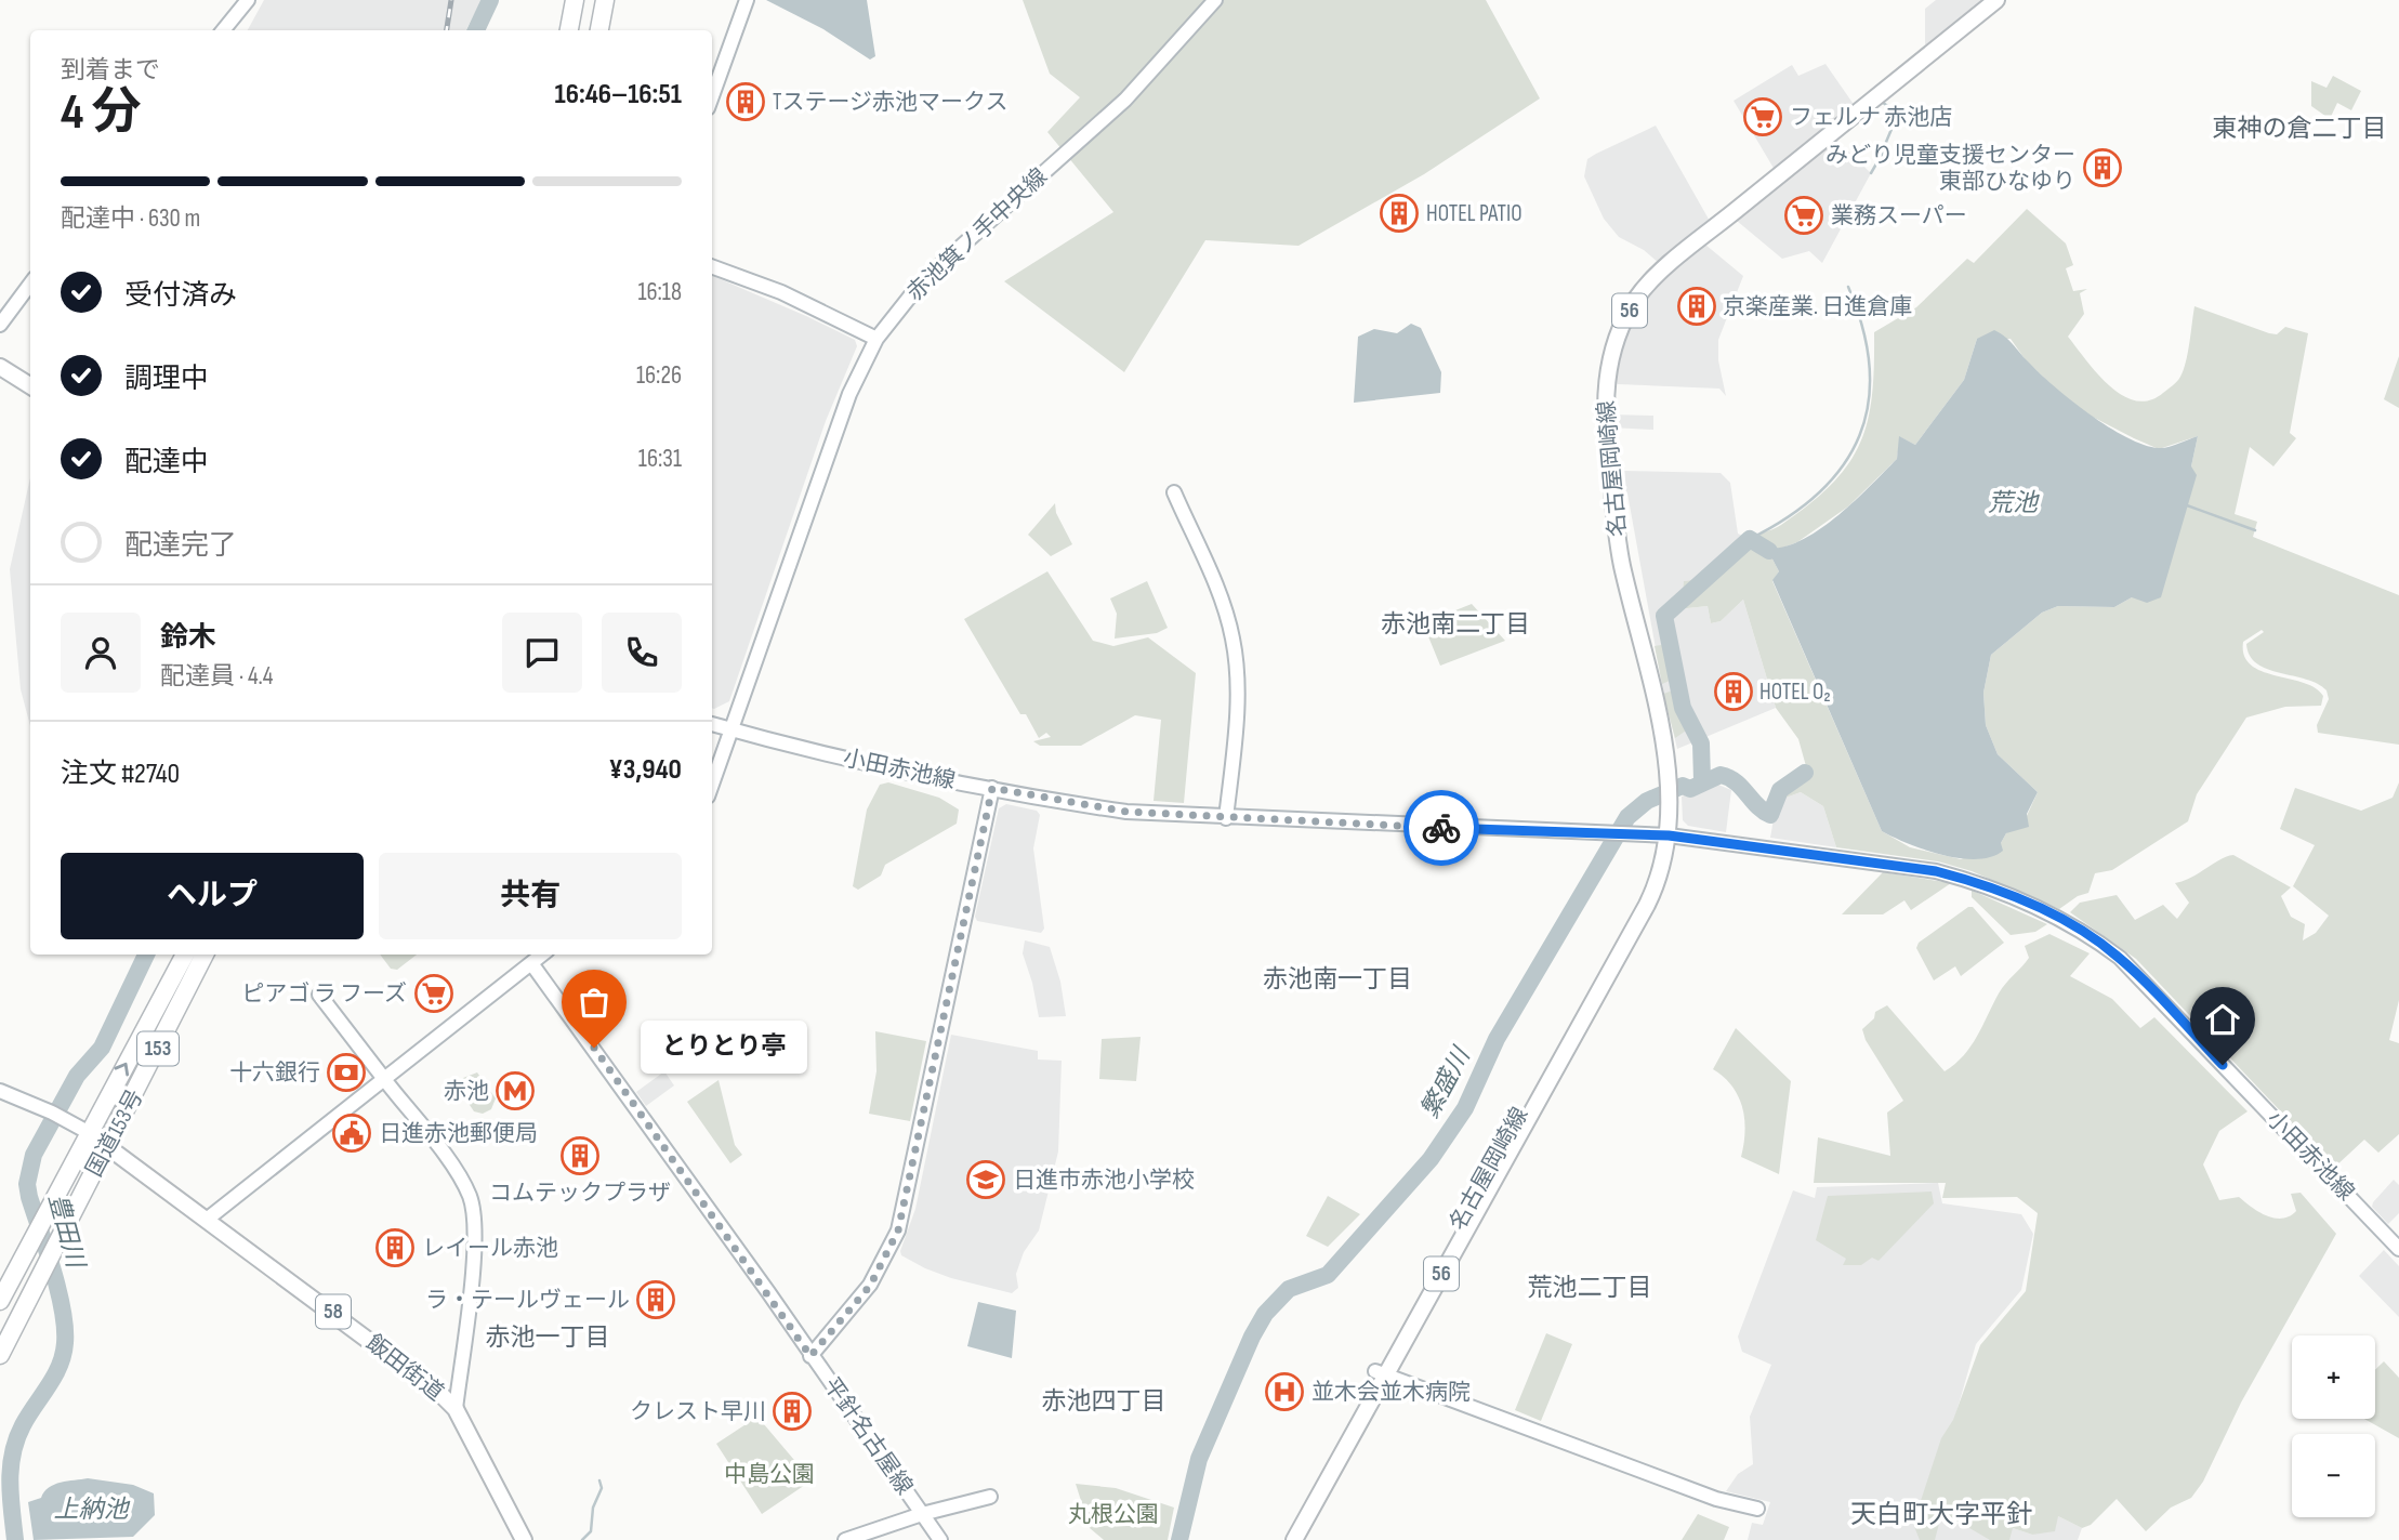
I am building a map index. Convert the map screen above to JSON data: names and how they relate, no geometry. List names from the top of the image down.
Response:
{
  "streets": {
    "highway": ["153", "国道153号"],
    "main road": [
      "56",
      "名古屋岡崎線",
      "58",
      "飯田街道"
    ],
    "street": ["赤池箕ノ手中央線", "小田赤池線", "平針名古屋線"]
  },
  "crossings": [
    ["赤池箕ノ手中央線", "小田赤池線"],
    ["名古屋岡崎線", "小田赤池線"],
    ["国道153号", "飯田街道"]
  ],
  "districts": [
    "東神の倉二丁目",
    "赤池南二丁目",
    "赤池南一丁目",
    "荒池二丁目",
    "赤池一丁目",
    "赤池四丁目",
    "天白町大字平針"
  ],
  "water": [
    "荒池",
    "繁盛川",
    "豊田川",
    "上納池"
  ],
  "parks": ["中島公園", "丸根公園"],
  "places": {
    "building": [
      "Tステージ赤池マークス",
      "みどり児童支援センター 東部ひなゆり",
      "HOTEL PATIO",
      "京楽産業. 日進倉庫",
      "HOTEL O₂",
      "コムテックプラザ",
      "レイール赤池",
      "ラ・テールヴェール",
      "クレスト早川"
    ],
    "supermarket": ["フェルナ 赤池店", "業務スーパー", "ピアゴ ラ フーズ"],
    "other": ["とりとり亭"],
    "bank": ["十六銀行"],
    "metro station": ["赤池"],
    "public building": ["日進赤池郵便局"],
    "school or university": ["日進市赤池小学校"],
    "hospital": ["並木会並木病院"]
  },
  "page": {
    "heading": ["4 分", "到着まで", "16:46–16:51"],
    "panel": [
      "鈴木",
      "配達員 · 4.4",
      "注文 #2740",
      "¥3,940"
    ],
    "bar": "配達中 · 630 m",
    "list": [
      ["受付済み", "16:18"],
      ["調理中", "16:26"],
      ["配達中", "16:31"],
      "配達完了"
    ],
    "buttons": ["ヘルプ", "共有"],
    "bubble": "とりとり亭",
    "map_buttons": ["+", "−"]
  }
}
